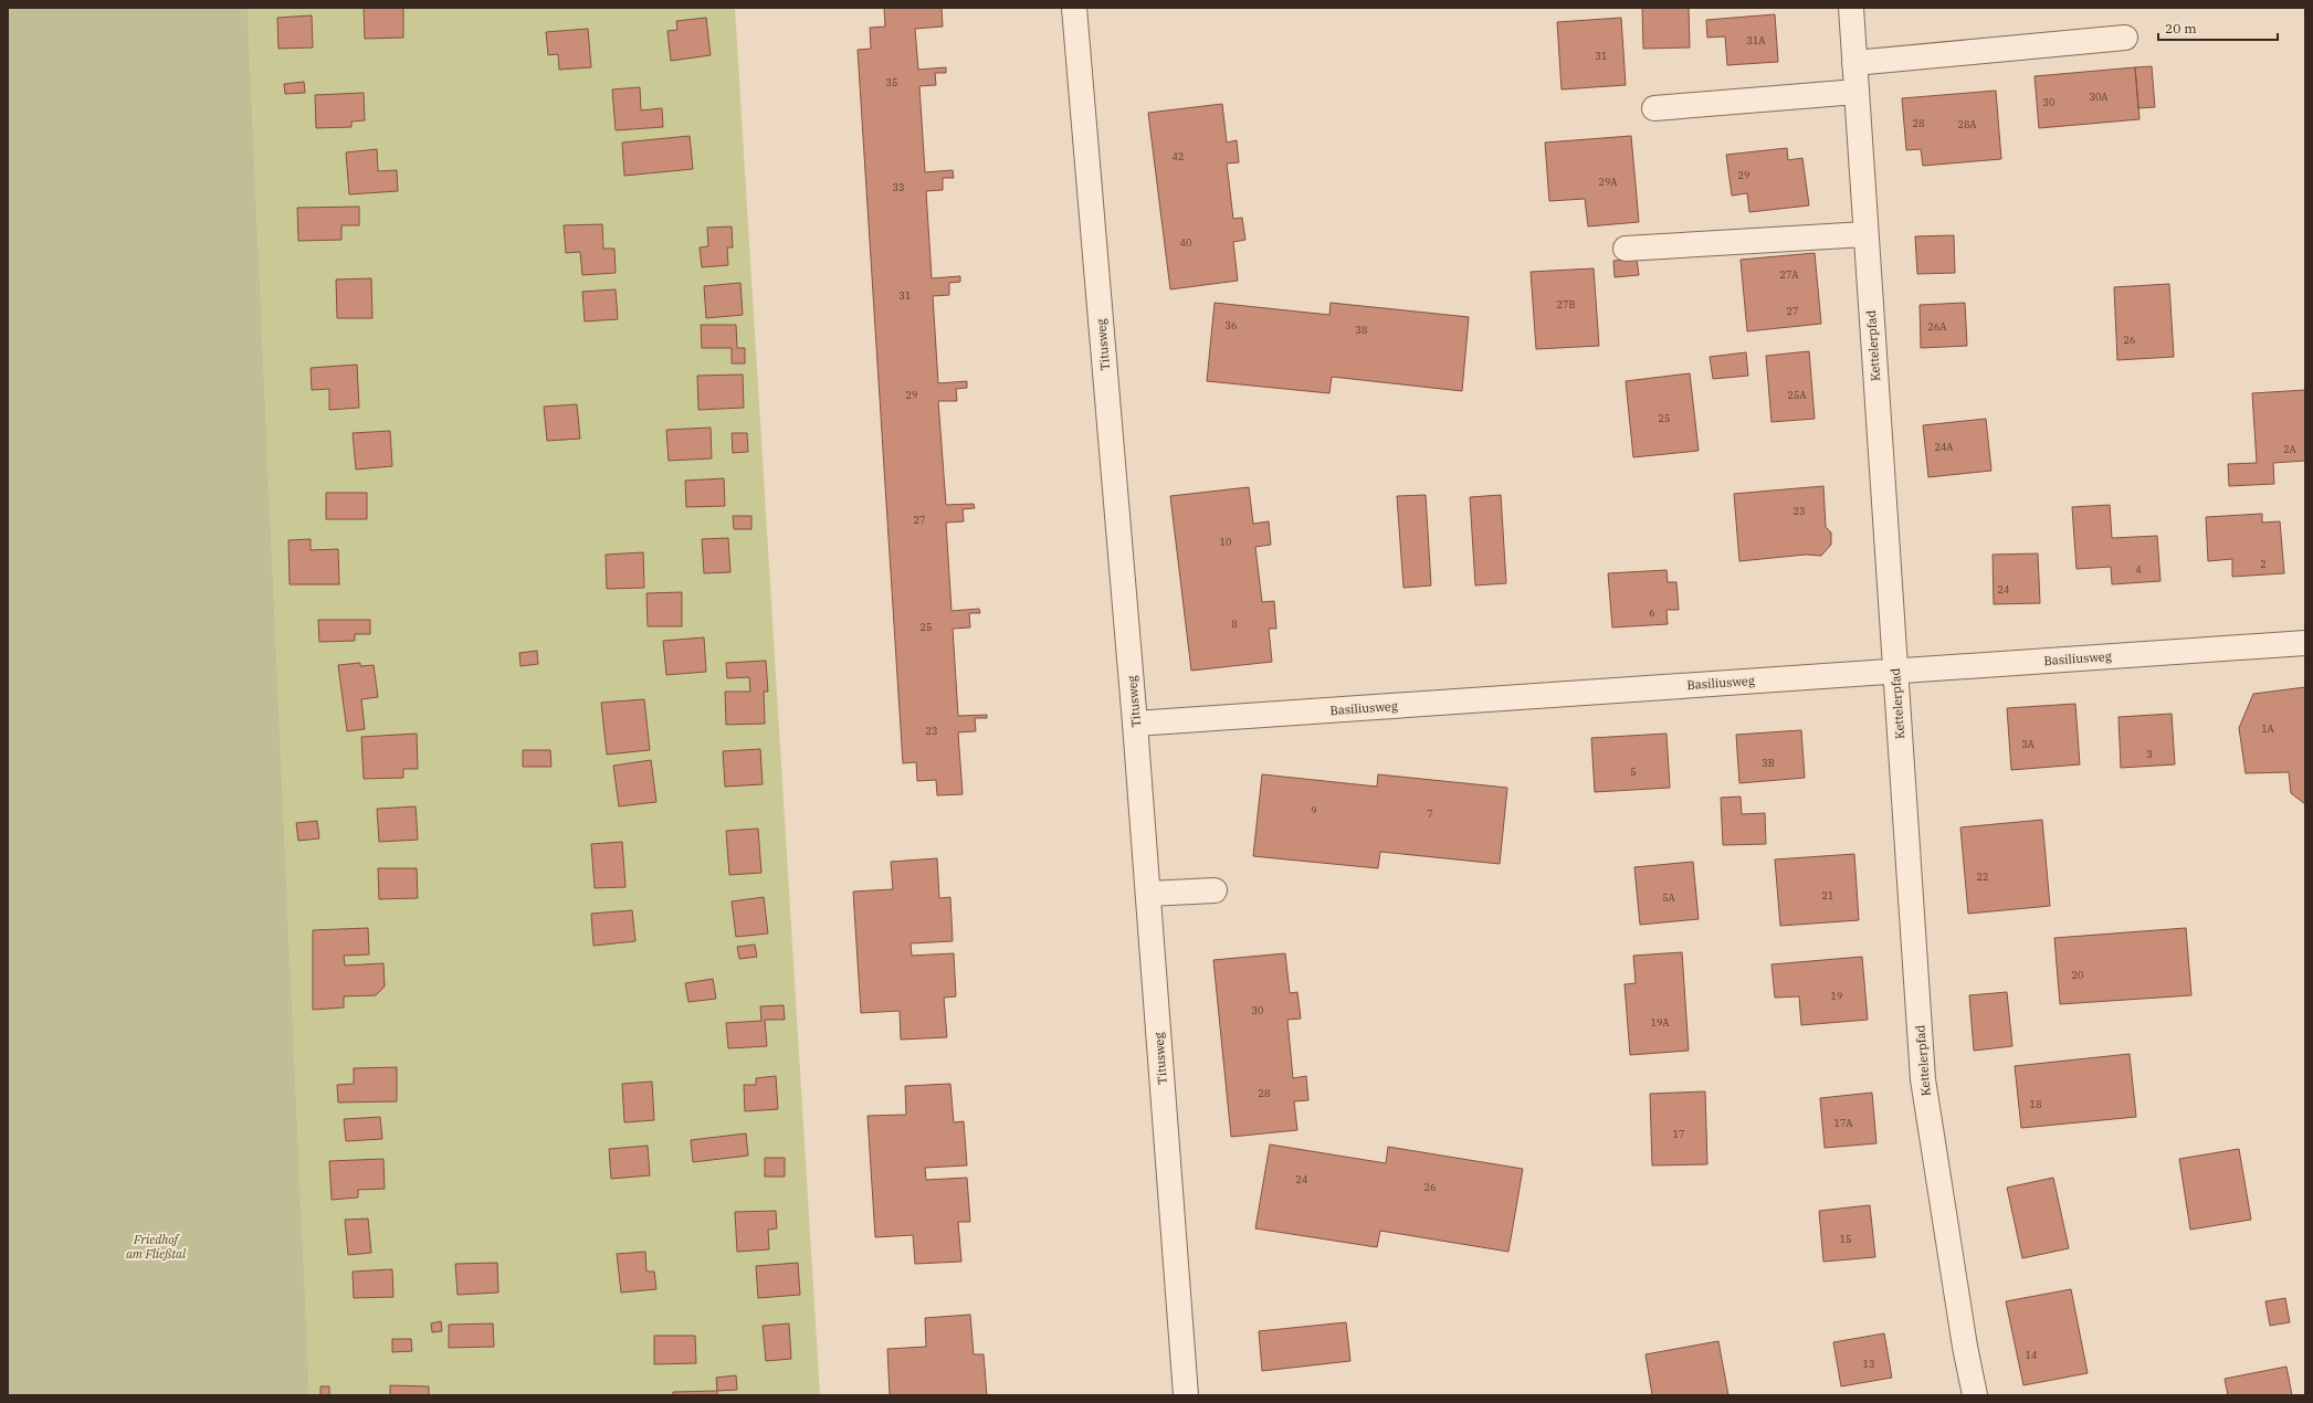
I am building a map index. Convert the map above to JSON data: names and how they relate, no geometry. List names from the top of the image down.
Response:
{
  "streets": {
    "street": ["Titusweg", "Kettelerpfad", "Basiliusweg"]
  },
  "crossings": [
    ["Titusweg", "Basiliusweg"],
    ["Kettelerpfad", "Basiliusweg"]
  ],
  "parks": ["Friedhof am Fließtal"],
  "house_numbers": [
    "31A",
    "31",
    "35",
    "30A",
    "30",
    "28",
    "28A",
    "42",
    "29",
    "29A",
    "33",
    "40",
    "27A",
    "31",
    "27B",
    "27",
    "36",
    "26A",
    "38",
    "26",
    "29",
    "25A",
    "25",
    "24A",
    "2A",
    "23",
    "27",
    "10",
    "2",
    "4",
    "24",
    "6",
    "8",
    "25",
    "1A",
    "23",
    "3A",
    "3",
    "3B",
    "5",
    "9",
    "7",
    "22",
    "21",
    "5A",
    "20",
    "19",
    "30",
    "19A",
    "28",
    "18",
    "17A",
    "17",
    "24",
    "26",
    "15",
    "14",
    "13"
  ],
  "scale_bar": "20 m"
}
